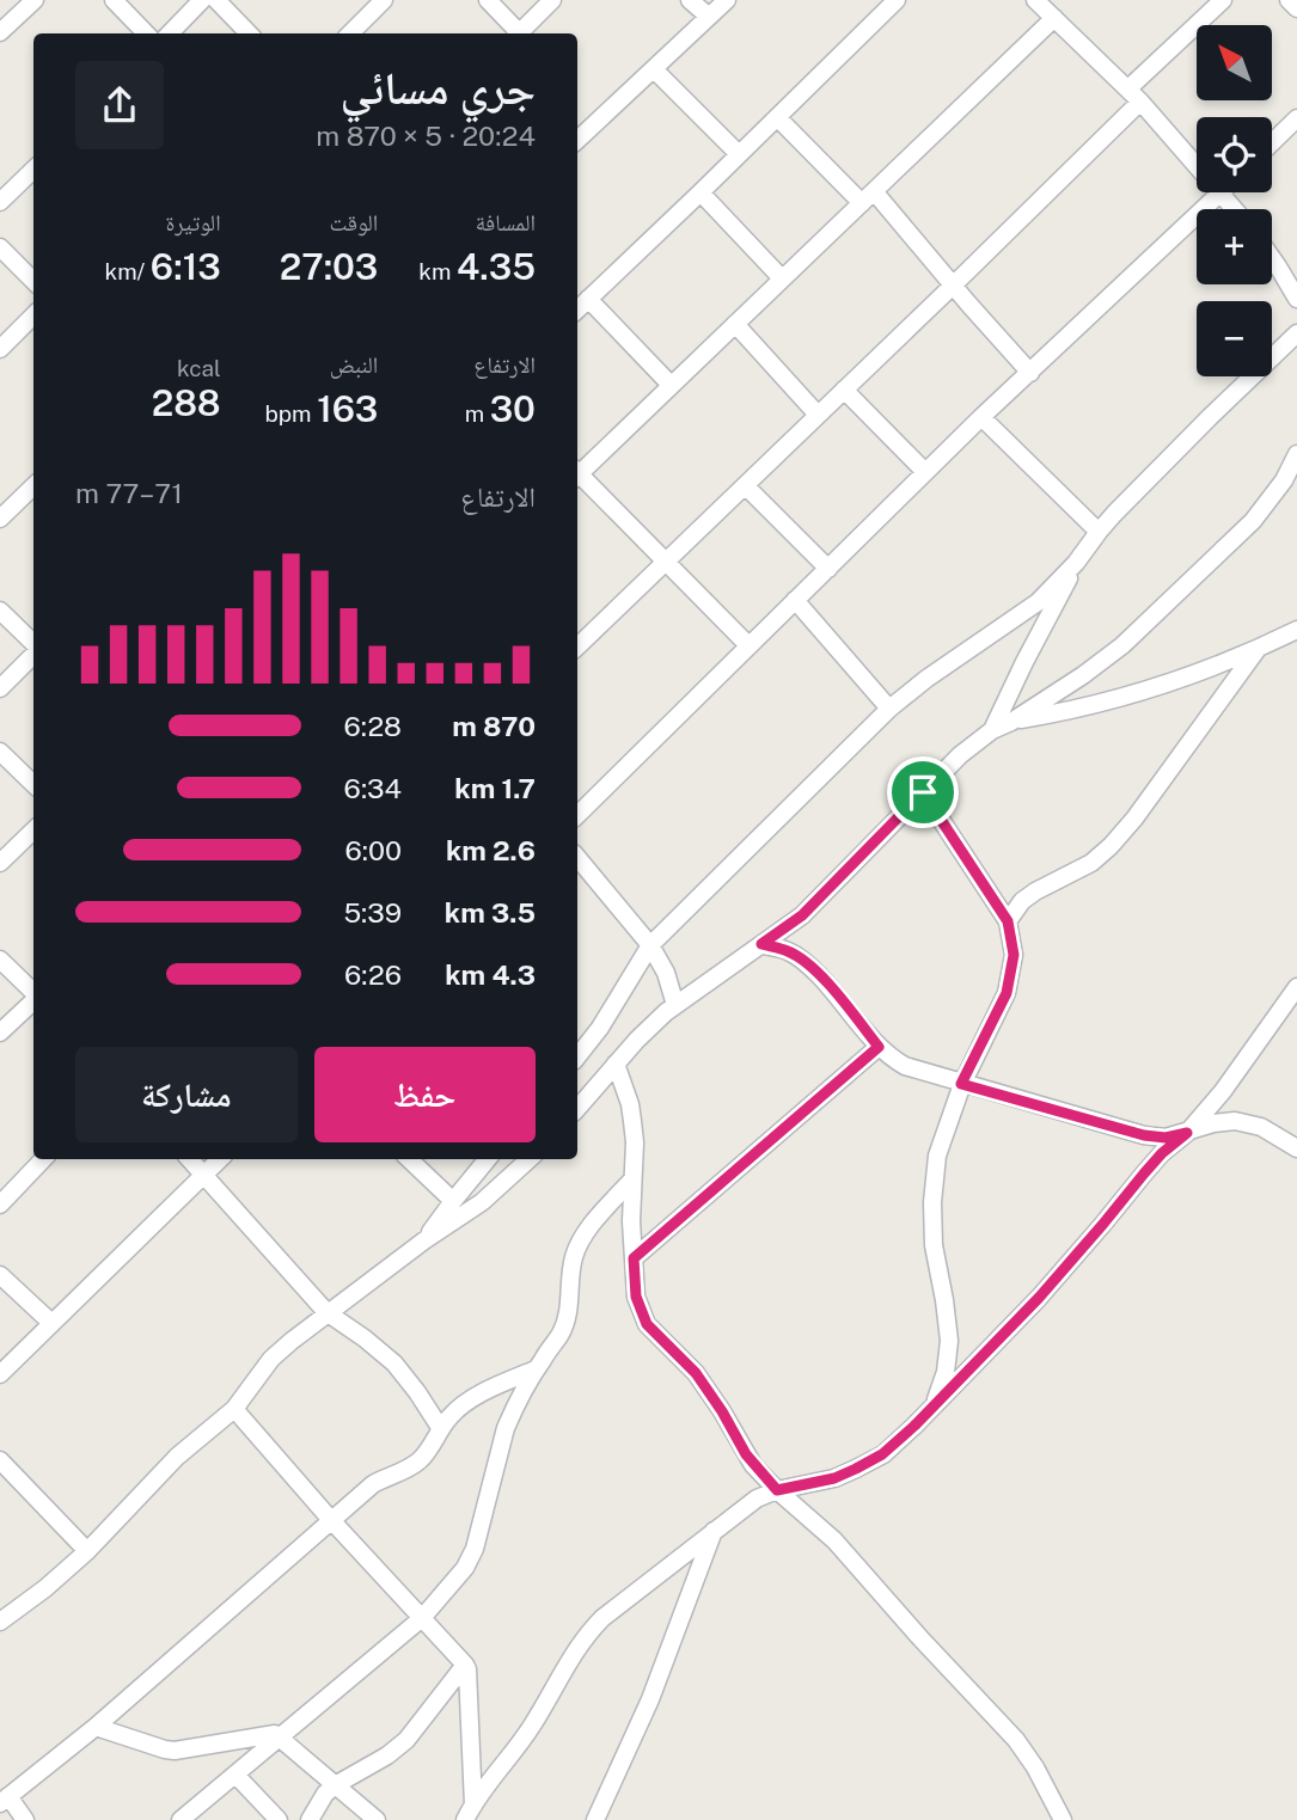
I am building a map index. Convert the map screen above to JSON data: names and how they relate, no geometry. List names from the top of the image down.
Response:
{
  "north": "top left",
  "page": {
    "map_buttons": ["+", "−"],
    "heading": ["جري مسائي", "20:24 · 5 × 870 m"],
    "stats": [
      ["المسافة", "4.35 km"],
      ["الوقت", "27:03"],
      ["الوتيرة", "6:13 /km"],
      ["الارتفاع", "30 m"],
      ["النبض", "163 bpm"],
      ["kcal", "288"]
    ],
    "chart": ["الارتفاع", "71–77 m"],
    "list": [
      {
        "name": "870 m",
        "note": "6:28"
      },
      {
        "name": "1.7 km",
        "note": "6:34"
      },
      {
        "name": "2.6 km",
        "note": "6:00"
      },
      {
        "name": "3.5 km",
        "note": "5:39"
      },
      {
        "name": "4.3 km",
        "note": "6:26"
      }
    ],
    "buttons": ["حفظ", "مشاركة"]
  }
}
